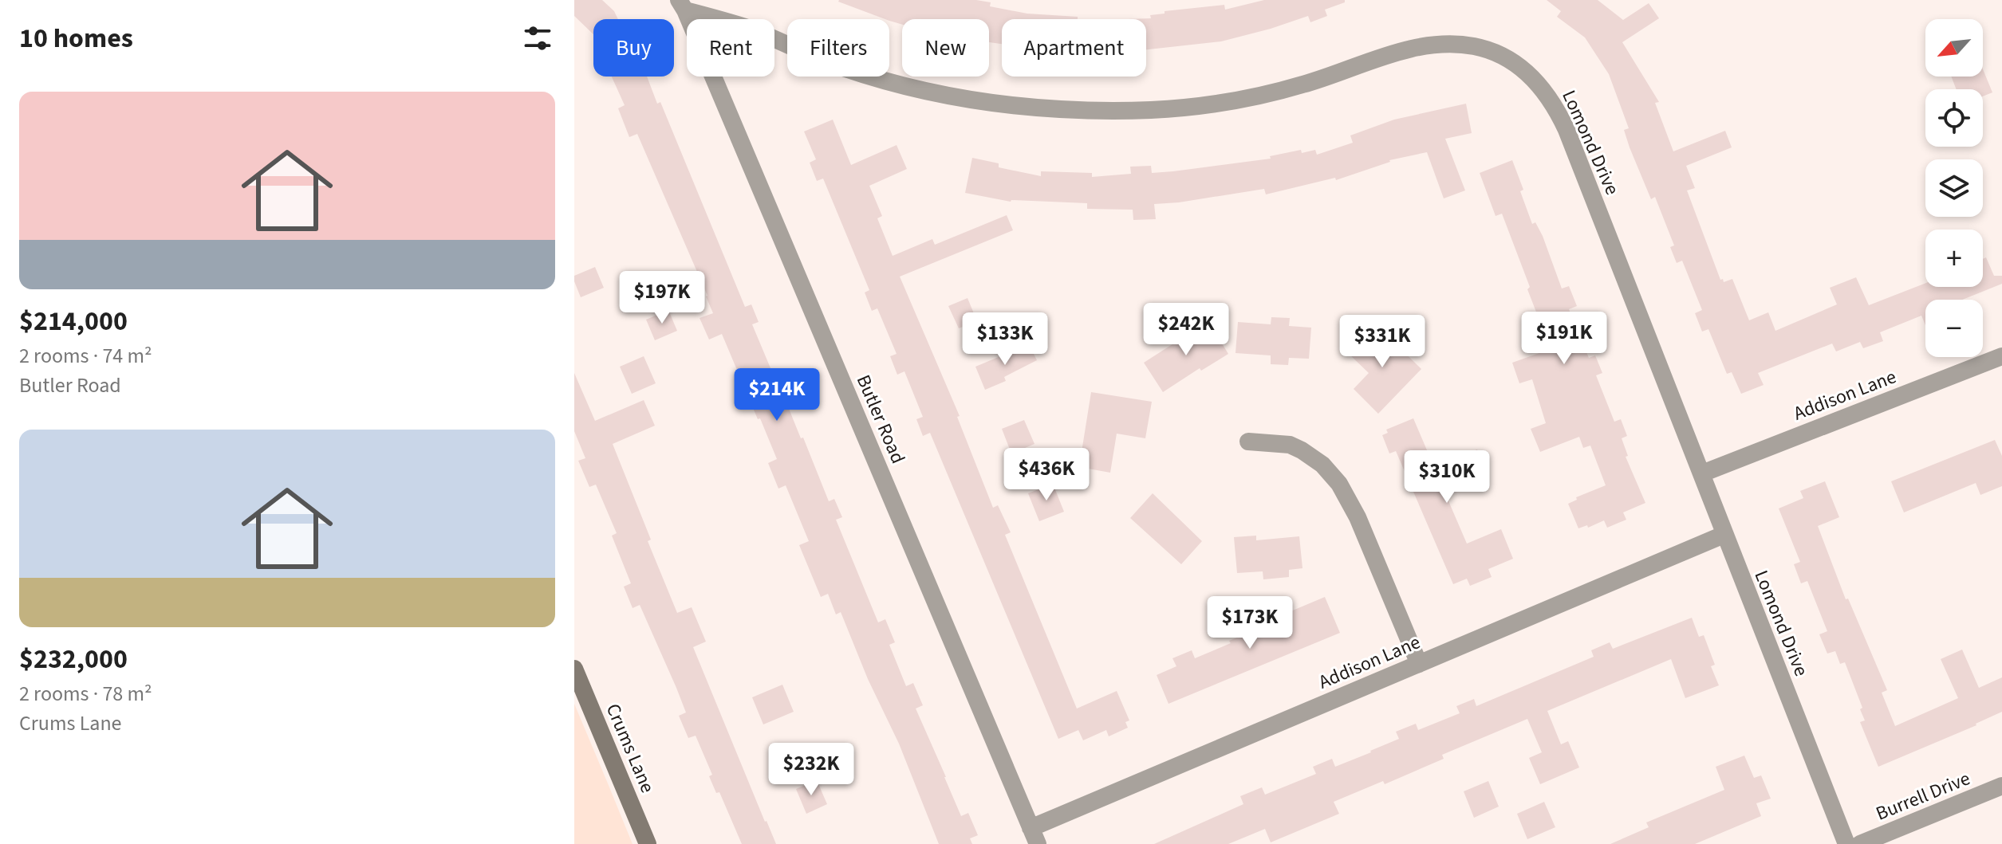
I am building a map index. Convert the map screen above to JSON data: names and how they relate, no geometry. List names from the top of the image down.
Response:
{
  "streets": {
    "main road": ["Crums Lane"],
    "street": [
      "Lomond Drive",
      "Addison Lane",
      "Butler Road",
      "Burrell Drive"
    ]
  },
  "crossings": [
    ["Lomond Drive", "Addison Lane"],
    ["Lomond Drive", "Butler Road"],
    ["Addison Lane", "Butler Road"]
  ],
  "north": "bottom left",
  "page": {
    "heading": "10 homes",
    "map_buttons": ["+", "−"],
    "chip": [
      "Buy",
      "Rent",
      "Filters",
      "New",
      "Apartment"
    ],
    "list": [
      {
        "name": "$214,000",
        "note": "2 rooms · 74 m² · Butler Road"
      },
      {
        "name": "$232,000",
        "note": "2 rooms · 78 m² · Crums Lane"
      }
    ],
    "price": [
      "$197K",
      "$242K",
      "$191K",
      "$133K",
      "$331K",
      "$214K",
      "$436K",
      "$310K",
      "$173K",
      "$232K"
    ]
  }
}
